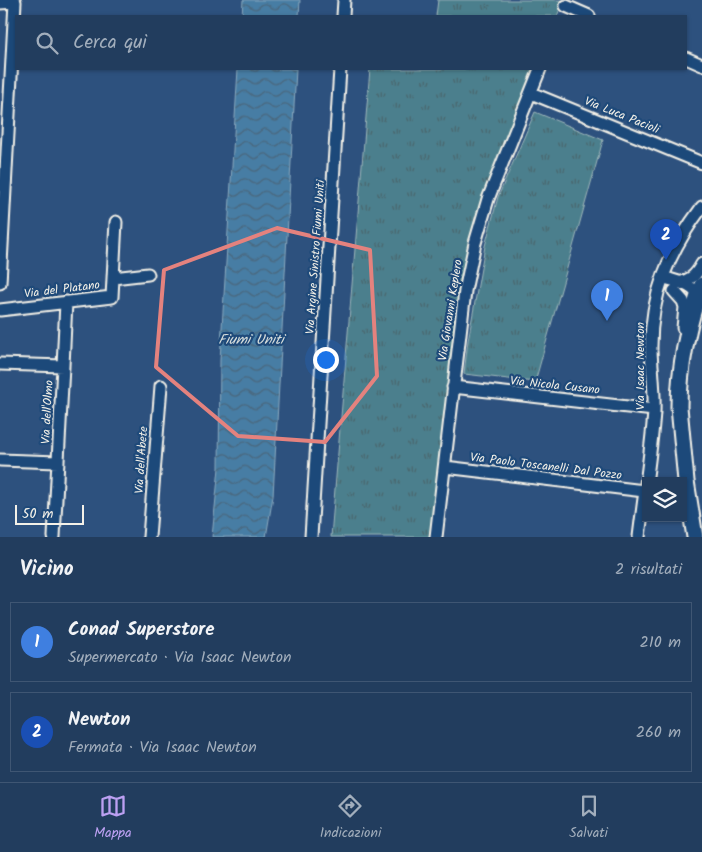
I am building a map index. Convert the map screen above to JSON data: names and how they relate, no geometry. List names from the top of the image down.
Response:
{
  "streets": {
    "street": [
      "Via Luca Pacioli",
      "Via Argine Sinistro Fiumi Uniti",
      "Via del Platano",
      "Via Giovanni Keplero",
      "Via Isaac Newton",
      "Via Nicola Cusano",
      "Via dell'Olmo",
      "Via dell'Abete",
      "Via Paolo Toscanelli Dal Pozzo"
    ]
  },
  "crossings": [
    ["Via Luca Pacioli", "Via Giovanni Keplero"],
    ["Via Giovanni Keplero", "Via Nicola Cusano"],
    ["Via Giovanni Keplero", "Via Paolo Toscanelli Dal Pozzo"],
    ["Via Isaac Newton", "Via Nicola Cusano"]
  ],
  "water": ["Fiumi Uniti"],
  "scale_bar": "50 m",
  "page": {
    "search": "Cerca qui",
    "pins": ["2", "1"],
    "scale": "50 m",
    "heading": ["Vicino", "2 risultati"],
    "list": [
      {
        "mark": "1",
        "name": "Conad Superstore",
        "note": "Supermercato · Via Isaac Newton",
        "value": "210 m"
      },
      {
        "mark": "2",
        "name": "Newton",
        "note": "Fermata · Via Isaac Newton",
        "value": "260 m"
      }
    ],
    "nav": ["Mappa", "Indicazioni", "Salvati"]
  }
}
